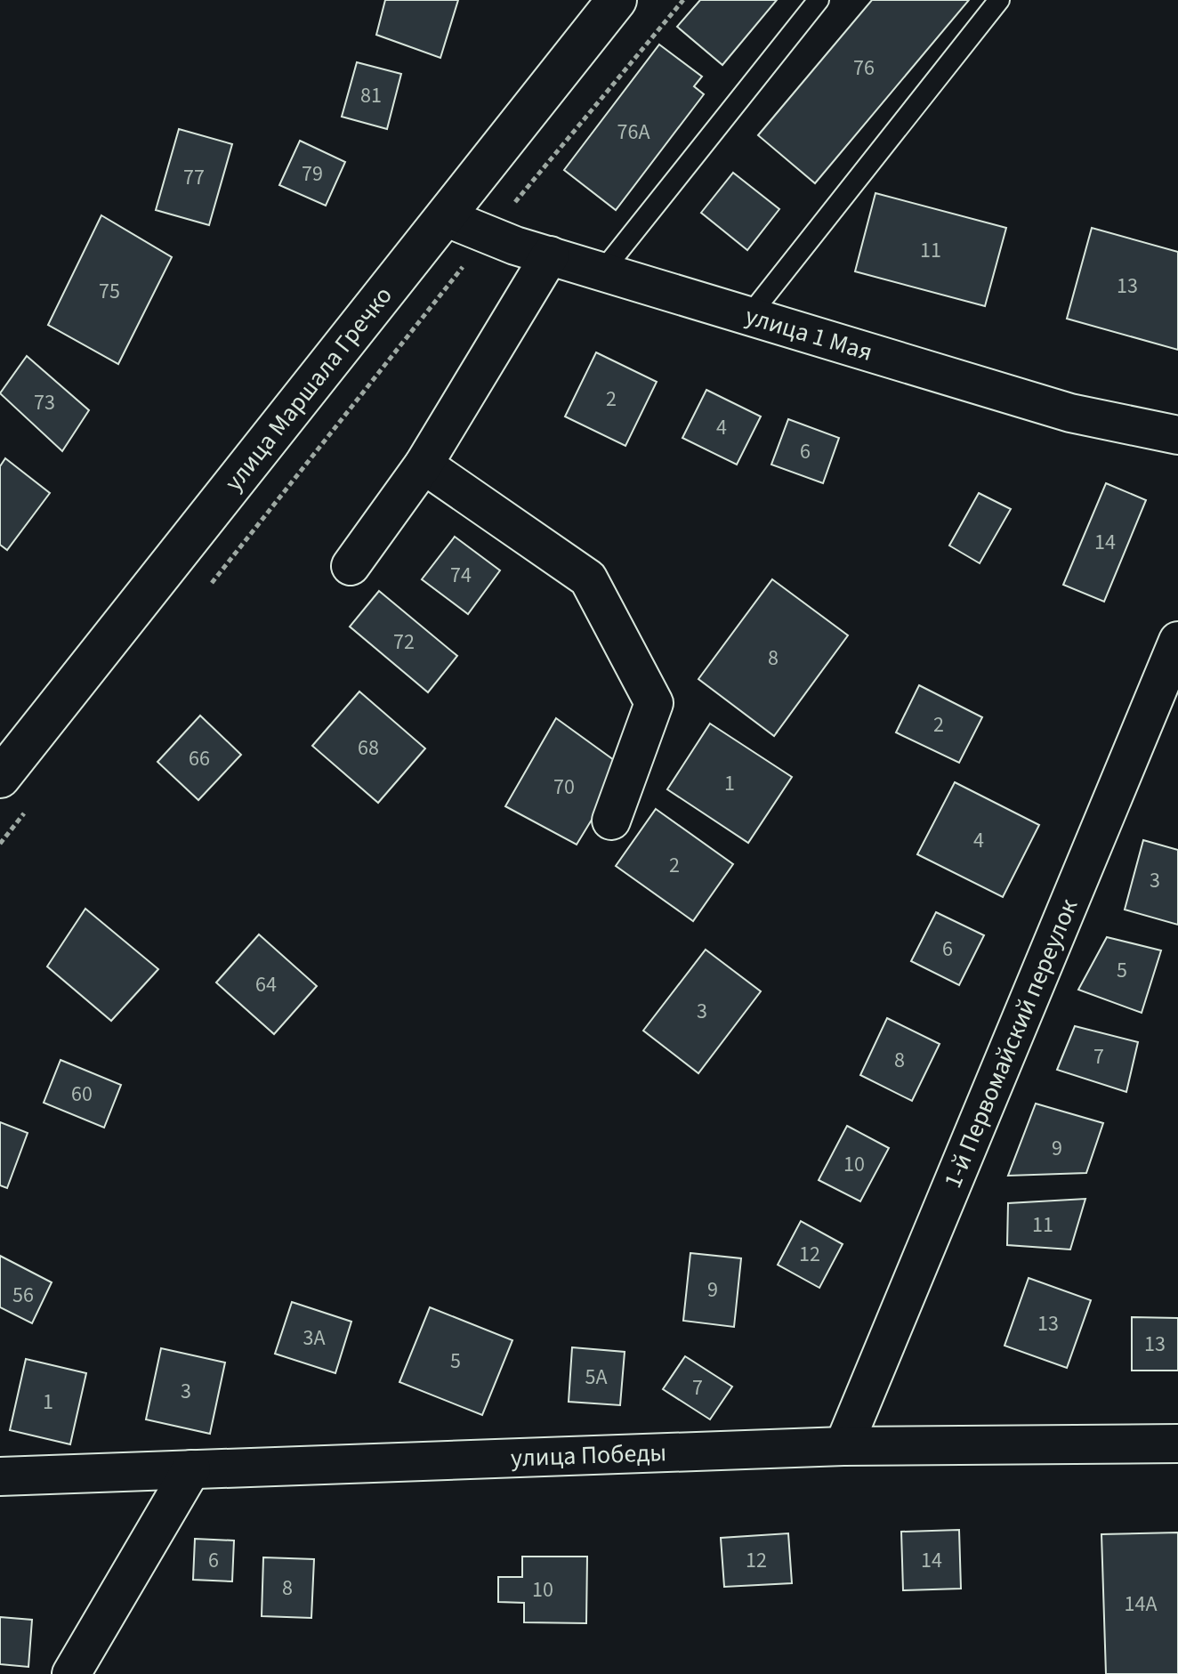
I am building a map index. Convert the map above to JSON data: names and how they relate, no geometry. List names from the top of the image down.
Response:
{
  "streets": {
    "main road": ["улица Маршала Гречко"],
    "street": ["улица 1 Мая", "1-й Первомайский переулок", "улица Победы"]
  },
  "crossings": [
    ["улица 1 Мая", "улица Маршала Гречко"],
    ["1-й Первомайский переулок", "улица Победы"]
  ],
  "house_numbers": [
    "76",
    "81",
    "76А",
    "79",
    "77",
    "11",
    "13",
    "75",
    "2",
    "73",
    "4",
    "6",
    "14",
    "74",
    "72",
    "8",
    "2",
    "68",
    "66",
    "1",
    "70",
    "4",
    "2",
    "3",
    "6",
    "5",
    "64",
    "3",
    "7",
    "8",
    "60",
    "9",
    "10",
    "11",
    "12",
    "9",
    "56",
    "13",
    "3А",
    "13",
    "5",
    "5А",
    "7",
    "3",
    "1",
    "6",
    "12",
    "14",
    "8",
    "10",
    "14А"
  ]
}
